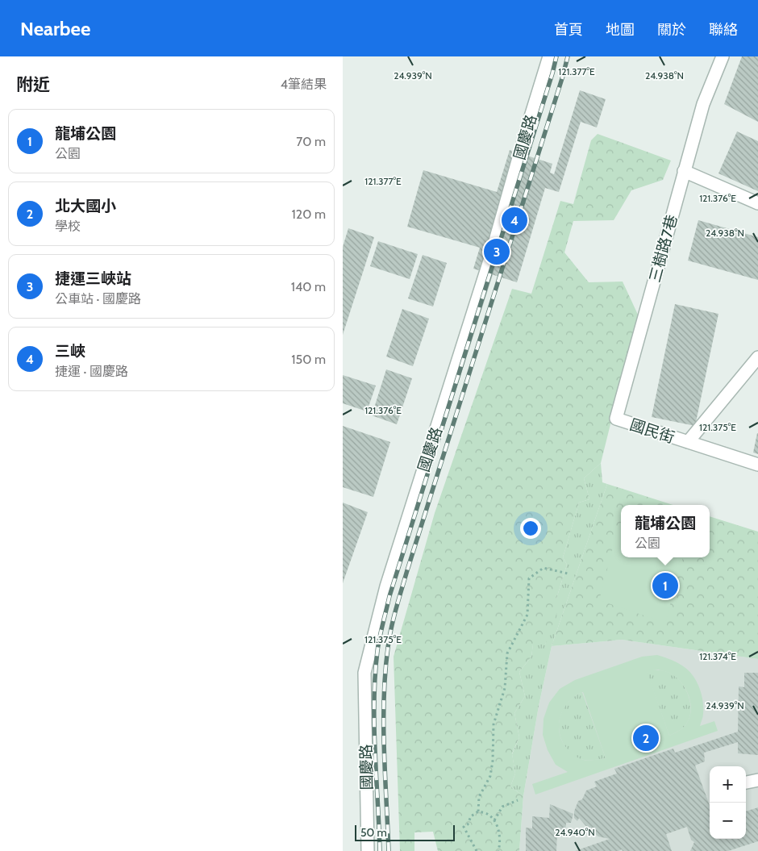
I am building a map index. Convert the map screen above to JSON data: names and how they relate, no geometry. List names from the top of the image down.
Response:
{
  "streets": {
    "street": ["國慶路", "三樹路7巷", "國民街"]
  },
  "crossings": [
    ["三樹路7巷", "國民街"]
  ],
  "scale_bar": "50 m",
  "page": {
    "header": "Nearbee",
    "nav": [
      "首頁",
      "地圖",
      "關於",
      "聯絡"
    ],
    "heading": ["附近", "4筆結果"],
    "list": [
      {
        "mark": "1",
        "name": "龍埔公園",
        "note": "公園",
        "value": "70 m"
      },
      {
        "mark": "2",
        "name": "北大國小",
        "note": "學校",
        "value": "120 m"
      },
      {
        "mark": "3",
        "name": "捷運三峽站",
        "note": "公車站 · 國慶路",
        "value": "140 m"
      },
      {
        "mark": "4",
        "name": "三峽",
        "note": "捷運 · 國慶路",
        "value": "150 m"
      }
    ],
    "pins": [
      "4",
      "3",
      "1",
      "2"
    ],
    "popup": ["龍埔公園", "公園"],
    "map_buttons": ["+", "−"],
    "scale": "50 m"
  },
  "coordinates": [
    "121.377°E",
    "24.939°N",
    "24.938°N",
    "121.376°E",
    "121.375°E",
    "121.374°E",
    "24.940°N"
  ]
}
